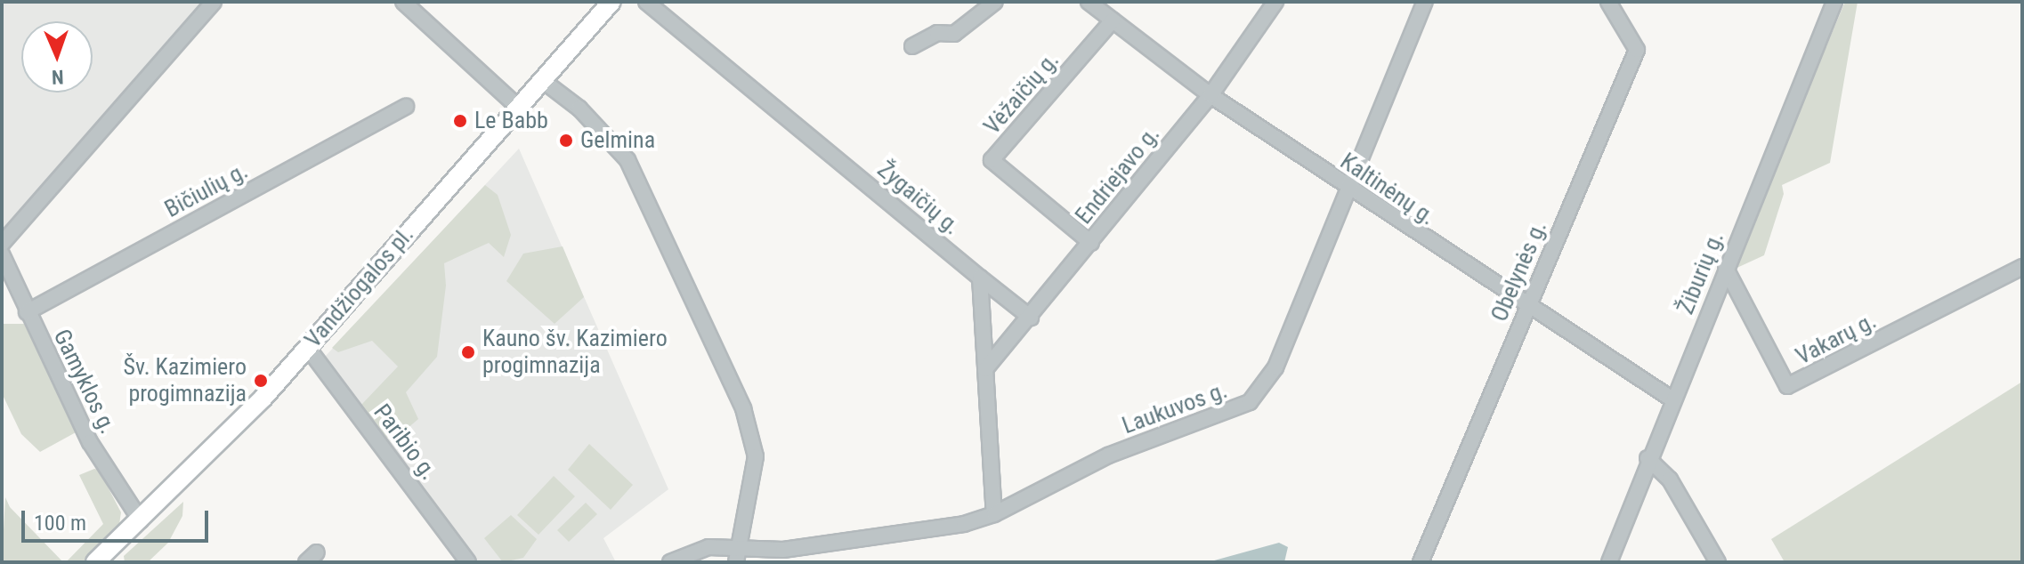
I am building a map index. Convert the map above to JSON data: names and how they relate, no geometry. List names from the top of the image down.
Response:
{
  "streets": {
    "main road": ["Vandžiogalos pl."],
    "street": [
      "Vėžaičių g.",
      "Endriejavo g.",
      "Kaltinėnų g.",
      "Bičiulių g.",
      "Žygaičių g.",
      "Obelynės g.",
      "Žiburių g.",
      "Vakarų g.",
      "Gamyklos g.",
      "Laukuvos g.",
      "Paribio g."
    ]
  },
  "crossings": [
    ["Vėžaičių g.", "Endriejavo g."],
    ["Vėžaičių g.", "Kaltinėnų g."],
    ["Endriejavo g.", "Kaltinėnų g."],
    ["Endriejavo g.", "Žygaičių g."],
    ["Kaltinėnų g.", "Obelynės g."],
    ["Kaltinėnų g.", "Žiburių g."],
    ["Kaltinėnų g.", "Laukuvos g."],
    ["Bičiulių g.", "Gamyklos g."],
    ["Žiburių g.", "Vakarų g."],
    ["Vandžiogalos pl.", "Gamyklos g."],
    ["Vandžiogalos pl.", "Paribio g."]
  ],
  "places": [
    "Le Babb",
    "Gelmina",
    "Kauno šv. Kazimiero progimnazija",
    "Šv. Kazimiero progimnazija"
  ],
  "scale_bar": "100 m",
  "north": "bottom"
}
